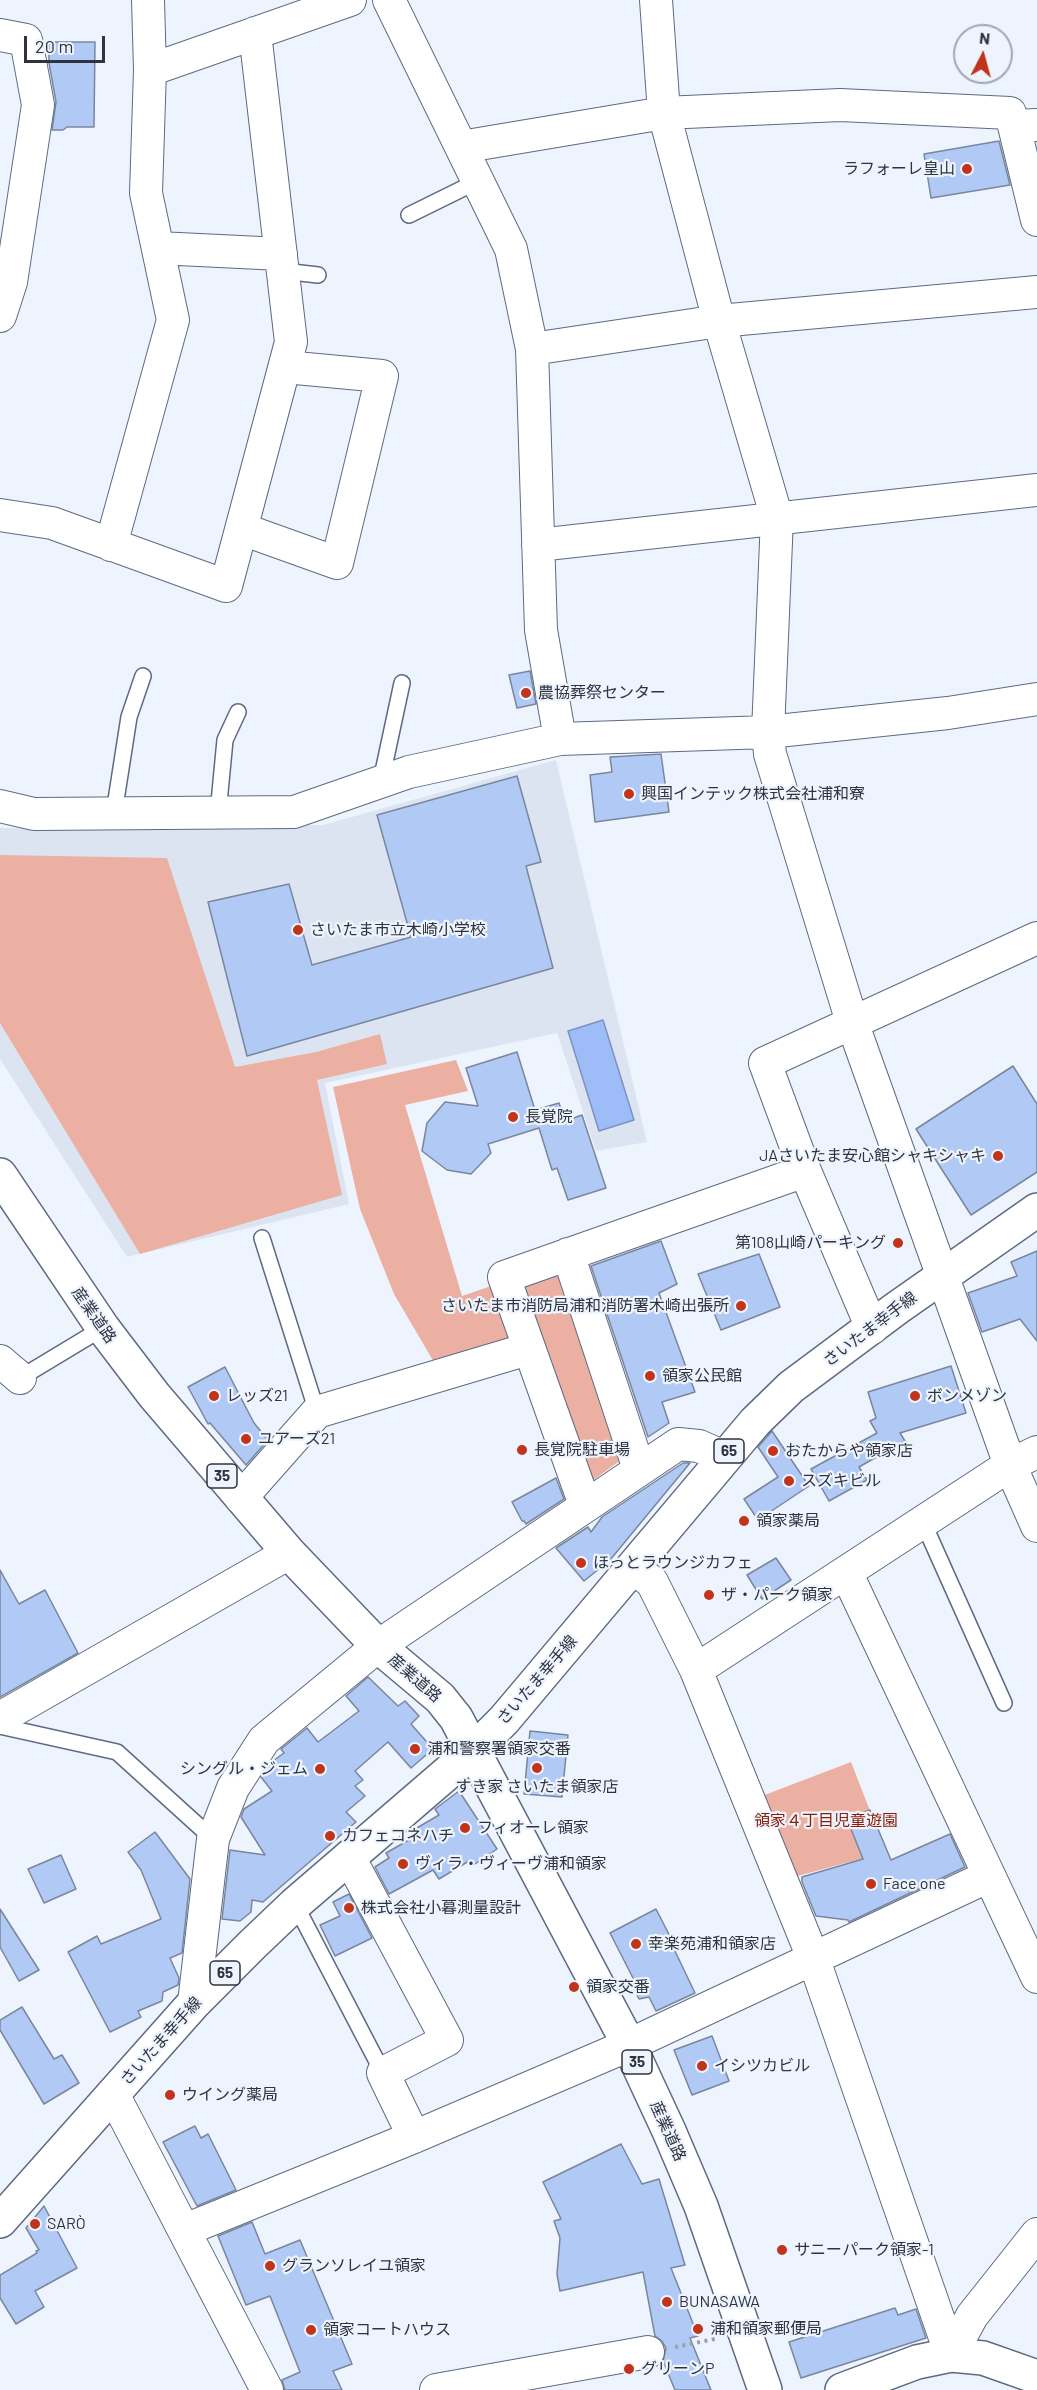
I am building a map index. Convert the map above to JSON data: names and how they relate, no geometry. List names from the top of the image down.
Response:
{
  "streets": {
    "main road": [
      "産業道路",
      "さいたま幸手線",
      "65",
      "35"
    ]
  },
  "crossings": [
    ["産業道路", "さいたま幸手線"]
  ],
  "parks": ["領家４丁目児童遊園"],
  "places": [
    "ラフォーレ皇山",
    "農協葬祭センター",
    "興国インテック株式会社浦和寮",
    "さいたま市立木崎小学校",
    "長覚院",
    "JAさいたま安心館シャキシャキ",
    "第108山崎パーキング",
    "さいたま市消防局浦和消防署木崎出張所",
    "領家公民館",
    "レッズ21",
    "ボンメゾン",
    "ユアーズ21",
    "長覚院駐車場",
    "おたからや領家店",
    "スズキビル",
    "領家薬局",
    "ほっとラウンジカフェ",
    "ザ・パーク領家",
    "浦和警察署領家交番",
    "すき家 さいたま領家店",
    "シングル・ジェム",
    "フィオーレ領家",
    "カフェコネハチ",
    "ヴィラ・ヴィーヴ浦和領家",
    "Face one",
    "株式会社小暮測量設計",
    "幸楽苑浦和領家店",
    "領家交番",
    "イシツカビル",
    "ウイング薬局",
    "SARÒ",
    "サニーパーク領家-1",
    "グランソレイユ領家",
    "BUNASAWA",
    "浦和領家郵便局",
    "領家コートハウス",
    "グリーンP"
  ],
  "scale_bar": "20 m",
  "north": "top"
}
